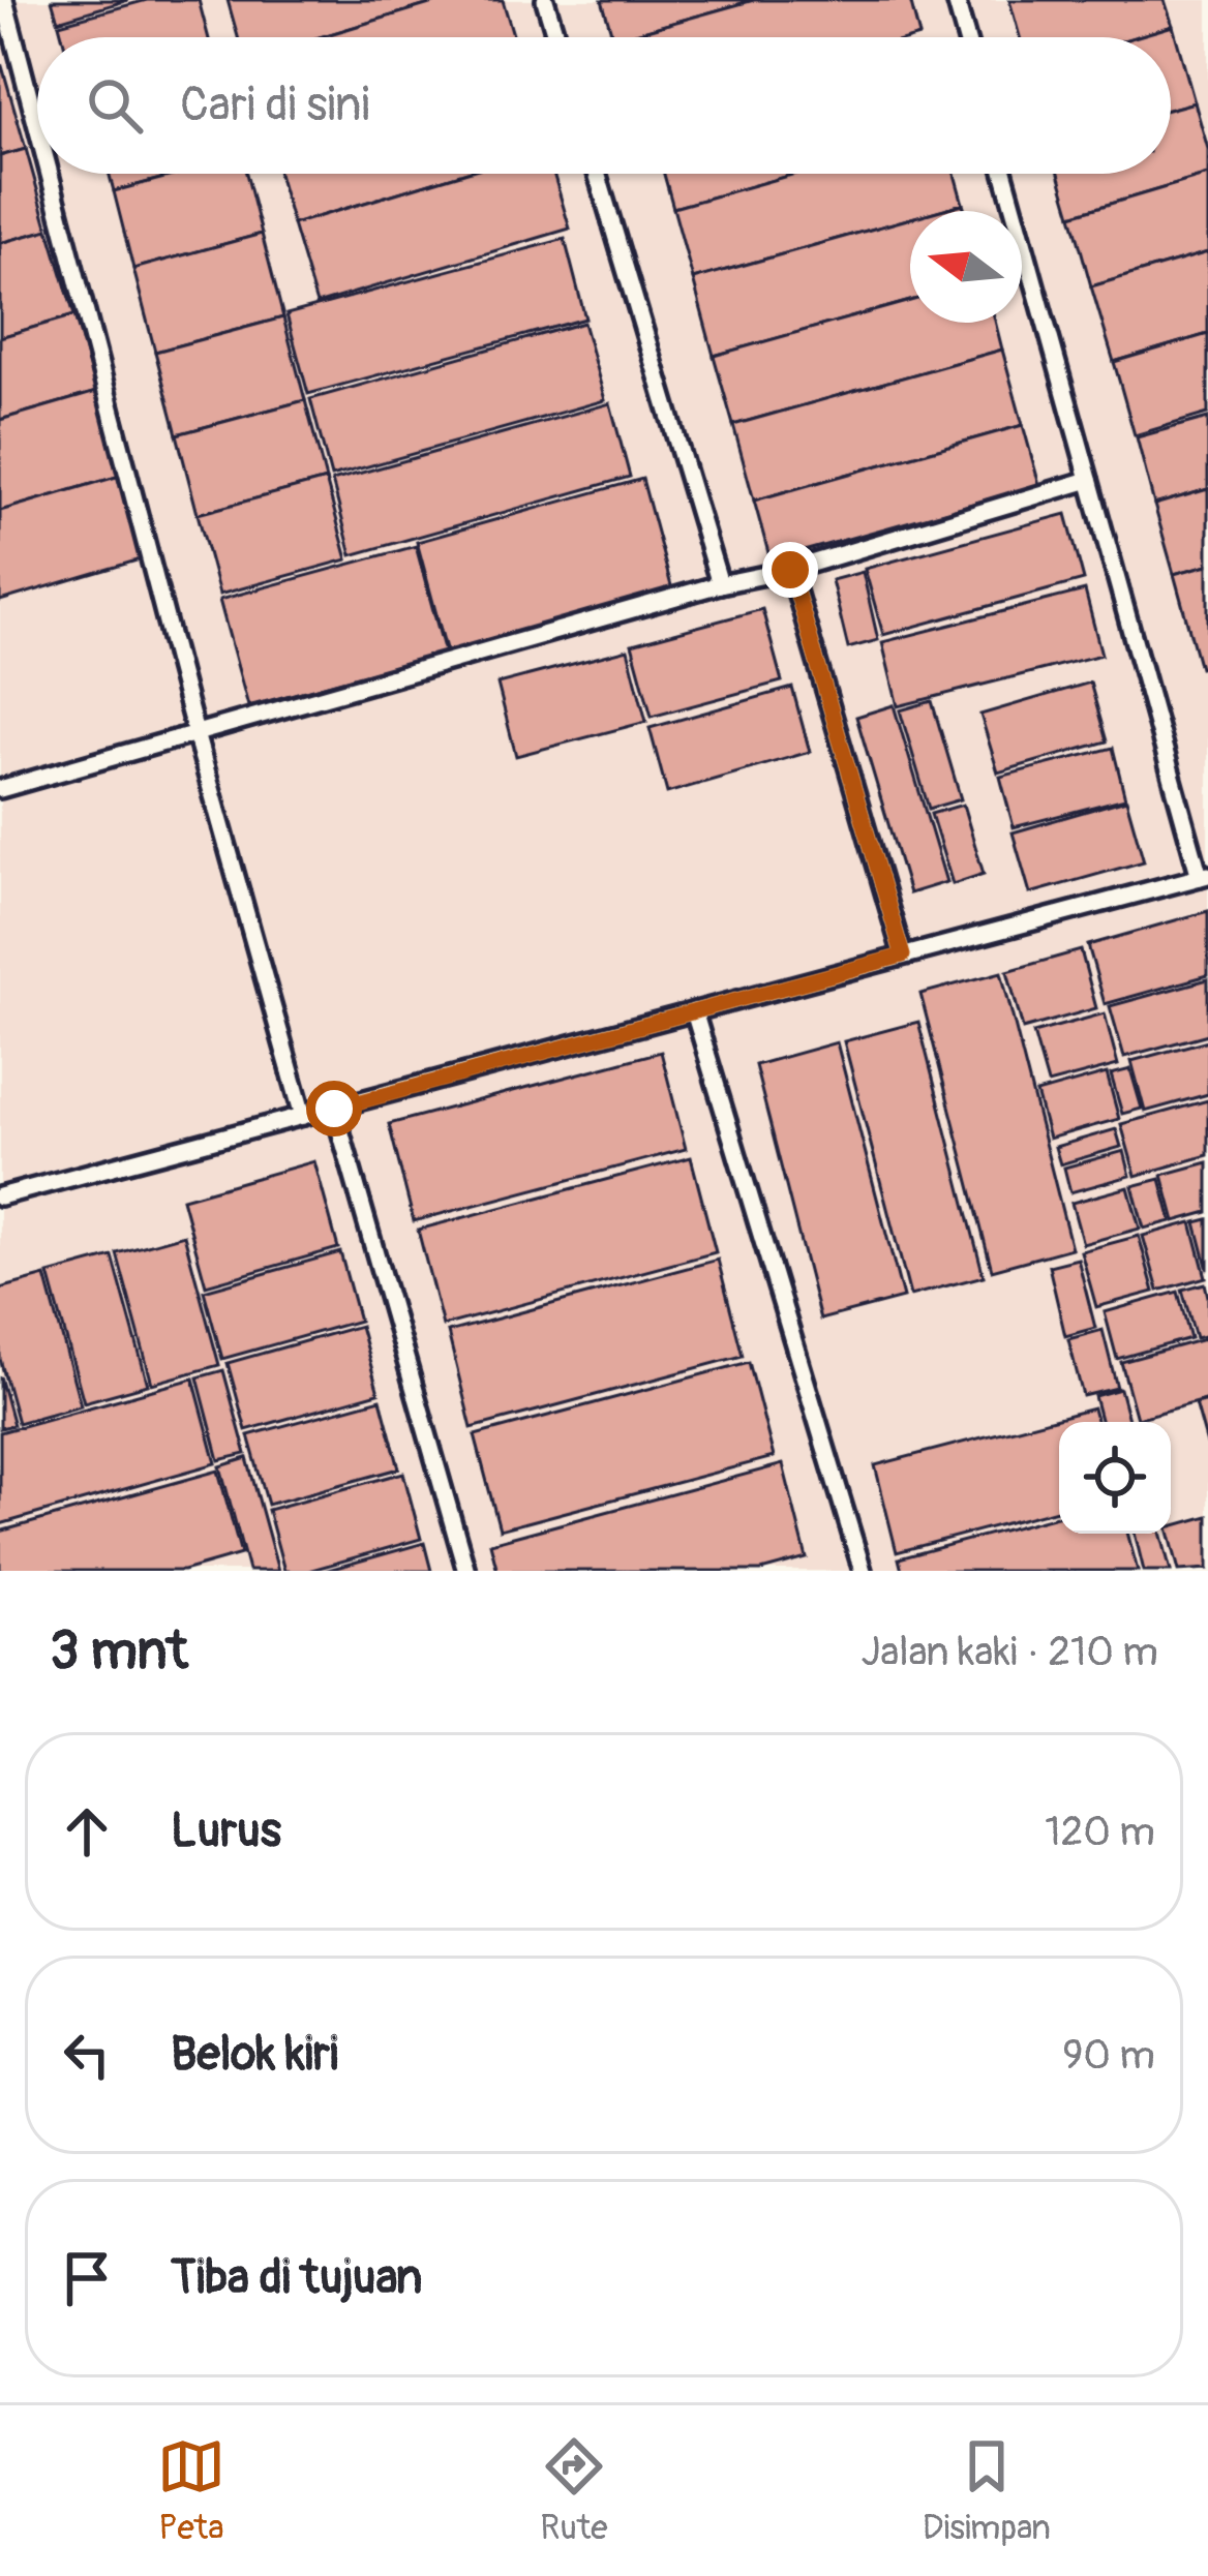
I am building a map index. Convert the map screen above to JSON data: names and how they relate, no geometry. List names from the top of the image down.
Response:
{
  "north": "left",
  "page": {
    "search": "Cari di sini",
    "heading": ["3 mnt", "Jalan kaki · 210 m"],
    "list": [
      ["Lurus", "120 m"],
      ["Belok kiri", "90 m"],
      "Tiba di tujuan"
    ],
    "nav": ["Peta", "Rute", "Disimpan"]
  }
}
